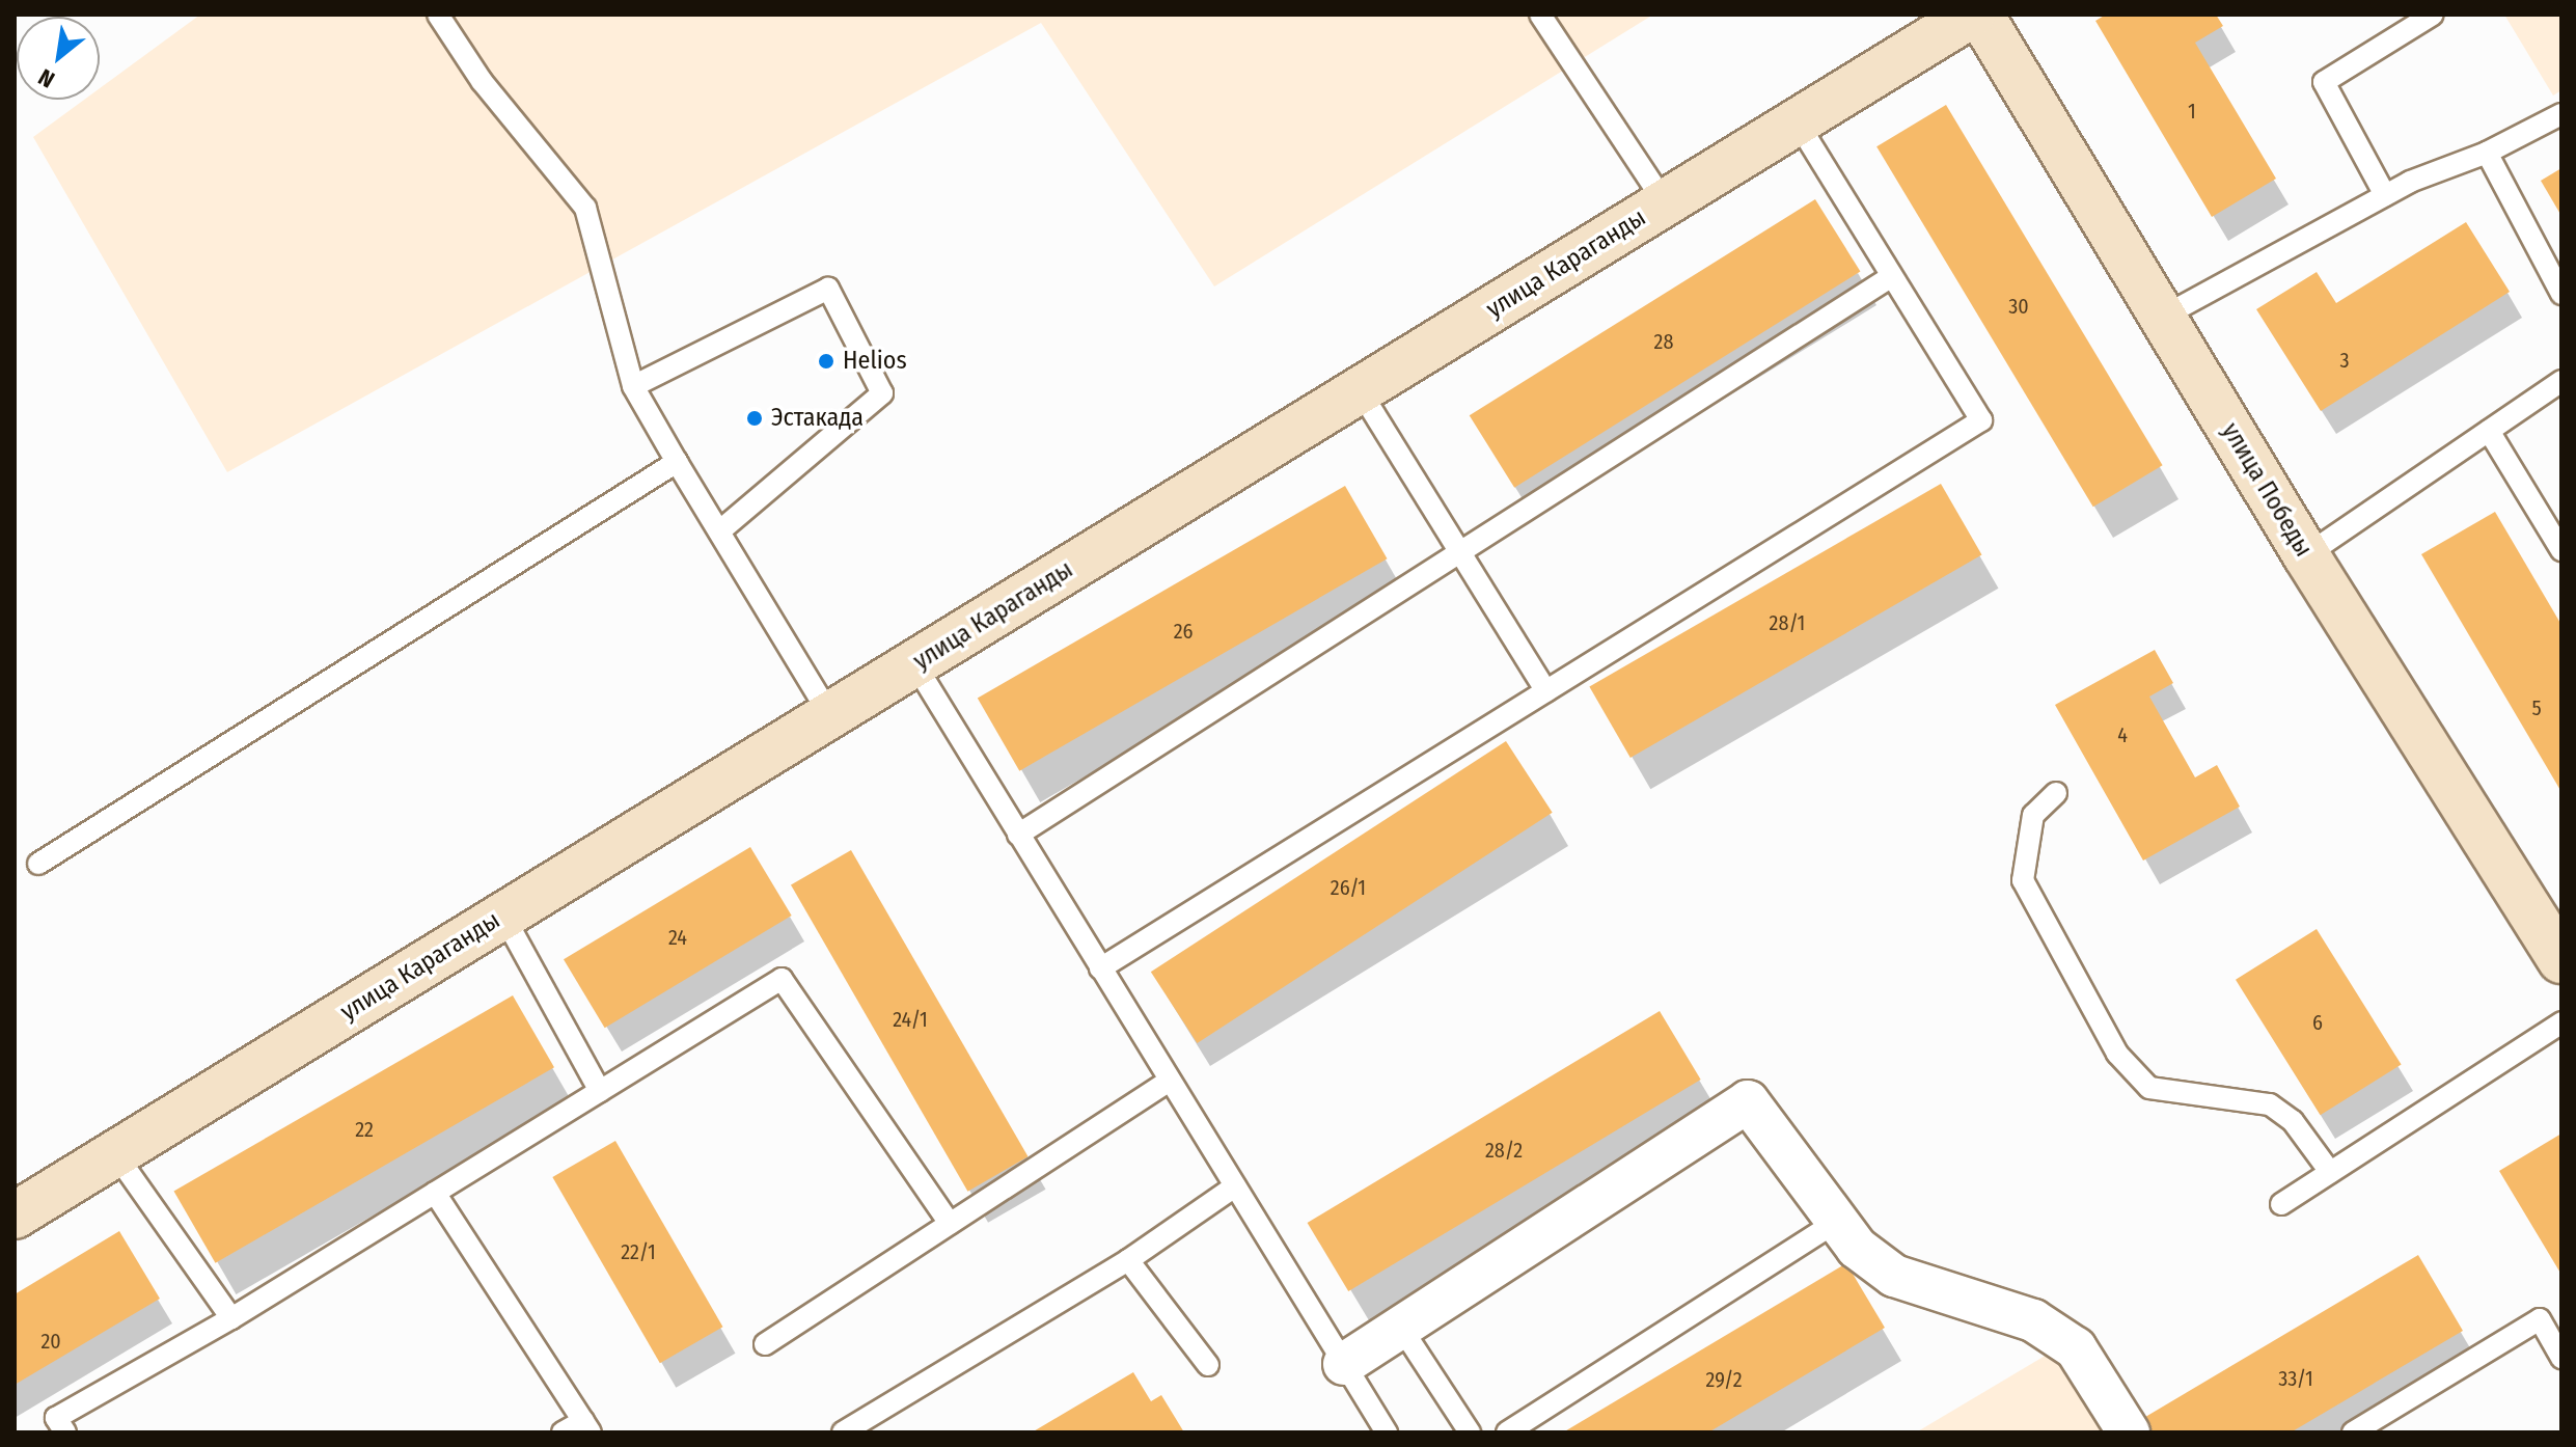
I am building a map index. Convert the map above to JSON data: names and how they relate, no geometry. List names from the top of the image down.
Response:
{
  "streets": {
    "main road": ["улица Караганды", "улица Победы"]
  },
  "places": ["Helios", "Эстакада"],
  "house_numbers": [
    "1",
    "30",
    "28",
    "3",
    "28/1",
    "26",
    "5",
    "4",
    "26/1",
    "24",
    "24/1",
    "6",
    "22",
    "28/2",
    "22/1",
    "20",
    "33/1",
    "29/2"
  ],
  "north": "bottom left"
}
